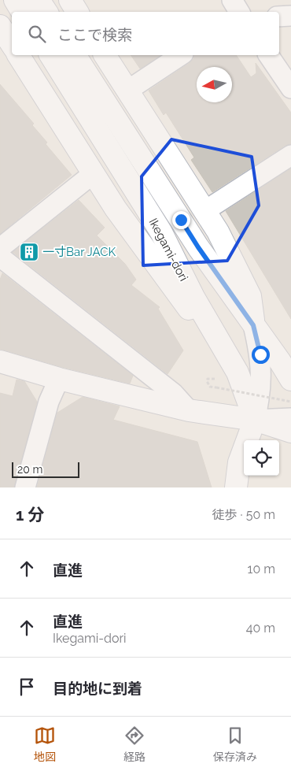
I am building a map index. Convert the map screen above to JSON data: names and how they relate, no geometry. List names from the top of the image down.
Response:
{
  "streets": {
    "main road": ["Ikegami-dori"]
  },
  "places": {
    "building": ["一寸Bar JACK"]
  },
  "scale_bar": "20 m",
  "north": "left",
  "page": {
    "search": "ここで検索",
    "scale": "20 m",
    "heading": ["1 分", "徒歩 · 50 m"],
    "list": [
      ["直進", "10 m"],
      ["直進", "Ikegami-dori", "40 m"],
      "目的地に到着"
    ],
    "nav": ["地図", "経路", "保存済み"]
  }
}
